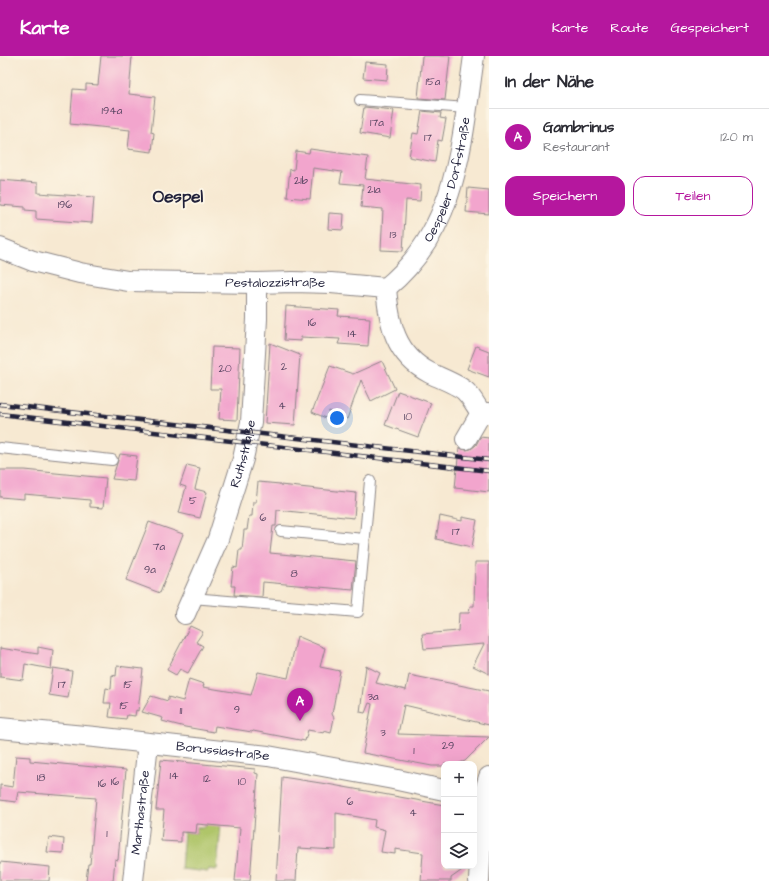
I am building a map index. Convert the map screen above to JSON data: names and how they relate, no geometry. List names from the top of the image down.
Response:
{
  "streets": {
    "street": [
      "Oespeler Dorfstraße",
      "Pestalozzistraße",
      "Ruthstraße",
      "Borussiastraße",
      "Marthastraße"
    ]
  },
  "crossings": [
    ["Oespeler Dorfstraße", "Pestalozzistraße"],
    ["Pestalozzistraße", "Ruthstraße"],
    ["Borussiastraße", "Marthastraße"]
  ],
  "districts": ["Oespel"],
  "house_numbers": [
    "15a",
    "194a",
    "17a",
    "17",
    "21b",
    "21a",
    "196",
    "13",
    "16",
    "14",
    "2",
    "20",
    "4",
    "10",
    "5",
    "6",
    "17",
    "7a",
    "9a",
    "8",
    "17",
    "15",
    "3a",
    "15",
    "9",
    "11",
    "3",
    "29",
    "1",
    "14",
    "18",
    "12",
    "16",
    "10",
    "16",
    "6",
    "4",
    "1"
  ],
  "page": {
    "header": "Karte",
    "nav": ["Karte", "Route", "Gespeichert"],
    "heading": "In der Nähe",
    "list": [
      {
        "mark": "A",
        "name": "Gambrinus",
        "note": "Restaurant",
        "value": "120 m"
      }
    ],
    "buttons": ["Speichern", "Teilen"],
    "pins": "A",
    "map_buttons": ["+", "−"]
  }
}
